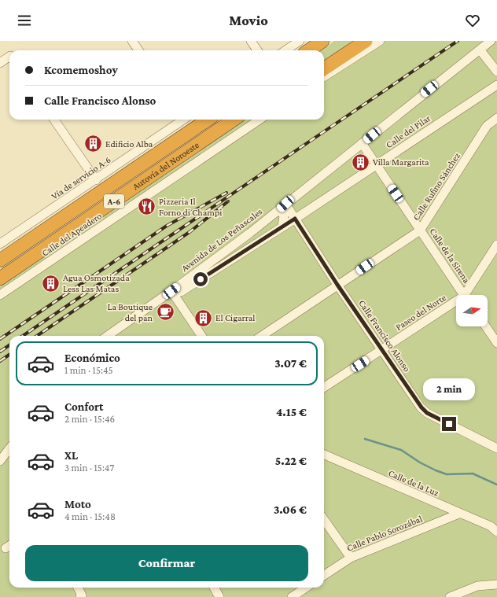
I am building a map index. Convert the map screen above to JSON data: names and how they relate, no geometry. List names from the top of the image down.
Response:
{
  "streets": {
    "highway": ["Autovía del Noroeste", "A-6"],
    "street": [
      "Calle del Pilar",
      "Vía de servicio A-6",
      "Calle Rufino Sánchez",
      "Calle del Apeadero",
      "Avenida de Los Peñascales",
      "Calle de la Sirena",
      "Paseo del Norte",
      "Calle Francisco Alonso",
      "Calle de la Luz",
      "Calle Pablo Sorozábal"
    ]
  },
  "crossings": [
    ["Calle del Pilar", "Avenida de Los Peñascales"],
    ["Calle del Pilar", "Calle de la Sirena"],
    ["Calle del Pilar", "Calle Francisco Alonso"],
    ["Calle Rufino Sánchez", "Calle de la Sirena"],
    ["Calle Rufino Sánchez", "Calle Francisco Alonso"],
    ["Avenida de Los Peñascales", "Calle de la Sirena"],
    ["Avenida de Los Peñascales", "Calle Francisco Alonso"],
    ["Paseo del Norte", "Calle Francisco Alonso"],
    ["Calle de la Luz", "Calle Pablo Sorozábal"]
  ],
  "places": {
    "building": [
      "Edificio Alba",
      "Villa Margarita",
      "Agua Osmotizada Less Las Matas",
      "El Cigarral"
    ],
    "restaurant": ["Pizzeria Il Forno di Champi"],
    "cafe": ["La Boutique del pan"]
  },
  "north": "right",
  "page": {
    "header": "Movio",
    "banner": ["Kcomemoshoy", "Calle Francisco Alonso"],
    "list": [
      {
        "name": "Económico",
        "note": "1 min · 15:45",
        "value": "3.07 €"
      },
      {
        "name": "Confort",
        "note": "2 min · 15:46",
        "value": "4.15 €"
      },
      {
        "name": "XL",
        "note": "3 min · 15:47",
        "value": "5.22 €"
      },
      {
        "name": "Moto",
        "note": "4 min · 15:48",
        "value": "3.06 €"
      }
    ],
    "bubble": "2 min",
    "buttons": "Confirmar"
  }
}
